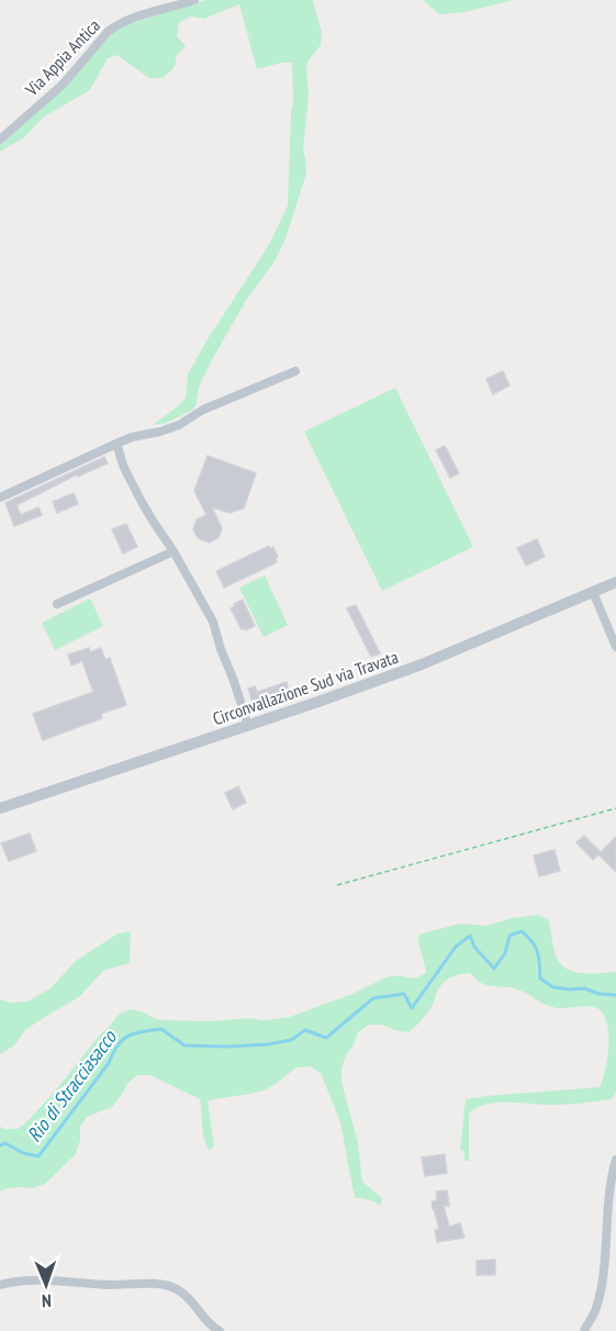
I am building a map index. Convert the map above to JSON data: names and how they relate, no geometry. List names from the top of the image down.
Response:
{
  "streets": {
    "street": ["Via Appia Antica", "Circonvallazione Sud via Travata"]
  },
  "water": ["Rio di Stracciasacco"],
  "north": "bottom"
}
